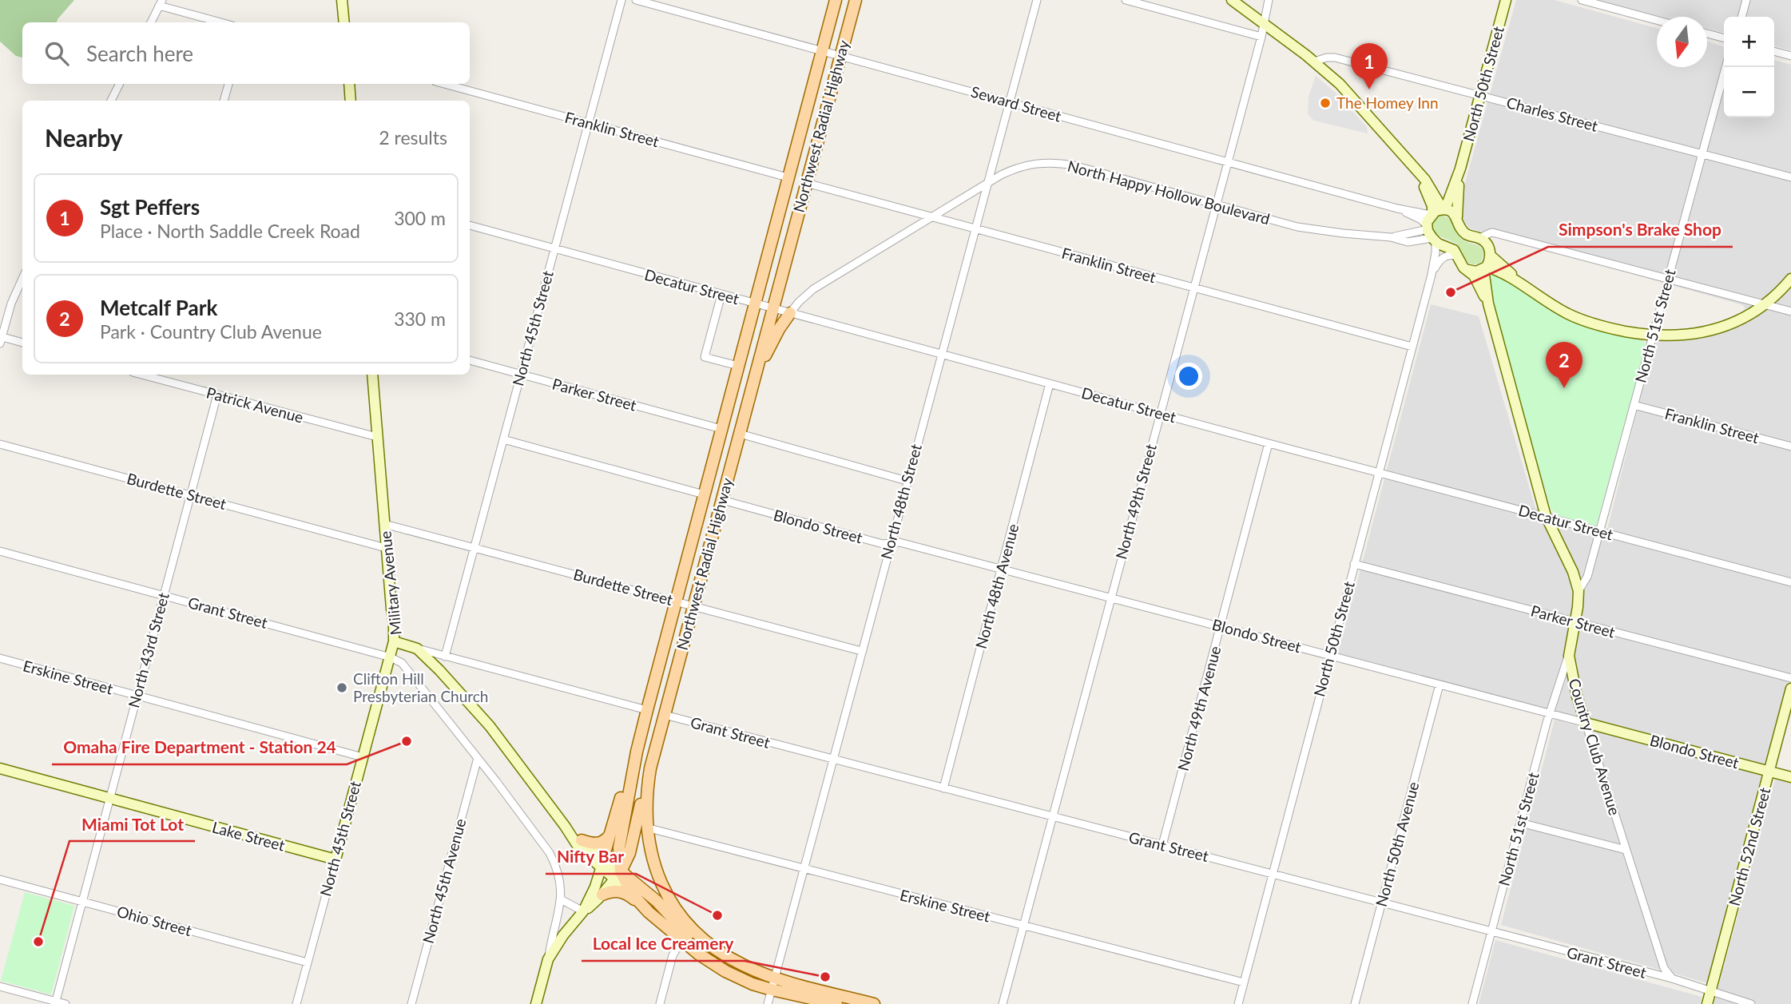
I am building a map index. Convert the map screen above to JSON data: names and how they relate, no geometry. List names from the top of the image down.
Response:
{
  "streets": {
    "main road": [
      "North 50th Street",
      "Northwest Radial Highway",
      "North 45th Street",
      "Blondo Street",
      "Military Avenue",
      "Country Club Avenue",
      "Lake Street",
      "North 52nd Street"
    ],
    "street": [
      "Seward Street",
      "Charles Street",
      "Franklin Street",
      "North Happy Hollow Boulevard",
      "Decatur Street",
      "North 51st Street",
      "Parker Street",
      "Patrick Avenue",
      "Burdette Street",
      "North 48th Street",
      "North 49th Street",
      "North 48th Avenue",
      "Grant Street",
      "North 43rd Street",
      "Erskine Street",
      "North 49th Avenue",
      "North 50th Avenue",
      "North 45th Avenue",
      "Ohio Street"
    ]
  },
  "crossings": [
    ["North 50th Street", "Seward Street"],
    ["North 50th Street", "Charles Street"],
    ["North 50th Street", "Franklin Street"],
    ["North 50th Street", "North Happy Hollow Boulevard"],
    ["North 50th Street", "Decatur Street"],
    ["North 50th Street", "Parker Street"],
    ["North 50th Street", "Blondo Street"],
    ["North 50th Street", "Grant Street"],
    ["North 50th Street", "Erskine Street"],
    ["North 50th Street", "Country Club Avenue"],
    ["Seward Street", "Northwest Radial Highway"],
    ["Seward Street", "North Happy Hollow Boulevard"],
    ["Seward Street", "North 48th Street"],
    ["Seward Street", "North 49th Street"],
    ["Seward Street", "Country Club Avenue"],
    ["Charles Street", "North 51st Street"],
    ["Northwest Radial Highway", "Franklin Street"],
    ["Northwest Radial Highway", "Decatur Street"],
    ["Northwest Radial Highway", "Parker Street"],
    ["Northwest Radial Highway", "Burdette Street"],
    ["Northwest Radial Highway", "North 48th Street"],
    ["Northwest Radial Highway", "Blondo Street"],
    ["Northwest Radial Highway", "Military Avenue"],
    ["Northwest Radial Highway", "Grant Street"],
    ["Northwest Radial Highway", "Erskine Street"],
    ["Franklin Street", "North Happy Hollow Boulevard"],
    ["Franklin Street", "North 51st Street"],
    ["Franklin Street", "North 45th Street"],
    ["Franklin Street", "North 48th Street"],
    ["Franklin Street", "North 49th Street"],
    ["North Happy Hollow Boulevard", "Decatur Street"],
    ["North Happy Hollow Boulevard", "North 48th Street"],
    ["North Happy Hollow Boulevard", "North 49th Street"],
    ["North Happy Hollow Boulevard", "Country Club Avenue"],
    ["Decatur Street", "North 51st Street"],
    ["Decatur Street", "North 45th Street"],
    ["Decatur Street", "North 48th Street"],
    ["Decatur Street", "North 49th Street"],
    ["Decatur Street", "North 48th Avenue"],
    ["Decatur Street", "North 49th Avenue"],
    ["Decatur Street", "Country Club Avenue"],
    ["North 51st Street", "Blondo Street"],
    ["North 51st Street", "Grant Street"],
    ["North 51st Street", "Country Club Avenue"],
    ["North 45th Street", "Parker Street"],
    ["North 45th Street", "Burdette Street"],
    ["North 45th Street", "Military Avenue"],
    ["North 45th Street", "Grant Street"],
    ["North 45th Street", "Erskine Street"],
    ["North 45th Street", "Lake Street"],
    ["North 45th Street", "Ohio Street"],
    ["Parker Street", "Country Club Avenue"],
    ["Patrick Avenue", "Military Avenue"],
    ["Patrick Avenue", "North 43rd Street"],
    ["Burdette Street", "North 48th Street"],
    ["Burdette Street", "Military Avenue"],
    ["Burdette Street", "North 43rd Street"],
    ["North 48th Street", "Blondo Street"],
    ["North 48th Street", "Grant Street"],
    ["North 48th Street", "Erskine Street"],
    ["North 49th Street", "Blondo Street"],
    ["North 49th Street", "Grant Street"],
    ["North 49th Street", "Erskine Street"],
    ["Blondo Street", "North 48th Avenue"],
    ["Blondo Street", "North 49th Avenue"],
    ["Blondo Street", "Country Club Avenue"],
    ["Blondo Street", "North 50th Avenue"],
    ["Blondo Street", "North 52nd Street"],
    ["North 48th Avenue", "Grant Street"],
    ["Grant Street", "North 43rd Street"],
    ["Grant Street", "North 49th Avenue"],
    ["Grant Street", "Country Club Avenue"],
    ["Grant Street", "North 50th Avenue"],
    ["North 43rd Street", "Erskine Street"],
    ["North 43rd Street", "Lake Street"],
    ["North 43rd Street", "Ohio Street"]
  ],
  "places": [
    "The Homey Inn",
    "Simpson's Brake Shop",
    "Clifton Hill Presbyterian Church",
    "Omaha Fire Department - Station 24",
    "Nifty Bar",
    "Miami Tot Lot",
    "Local Ice Creamery"
  ],
  "north": "bottom",
  "page": {
    "map_buttons": ["+", "−"],
    "search": "Search here",
    "pins": ["1", "2"],
    "heading": ["Nearby", "2 results"],
    "list": [
      {
        "mark": "1",
        "name": "Sgt Peffers",
        "note": "Place · North Saddle Creek Road",
        "value": "300 m"
      },
      {
        "mark": "2",
        "name": "Metcalf Park",
        "note": "Park · Country Club Avenue",
        "value": "330 m"
      }
    ]
  }
}
